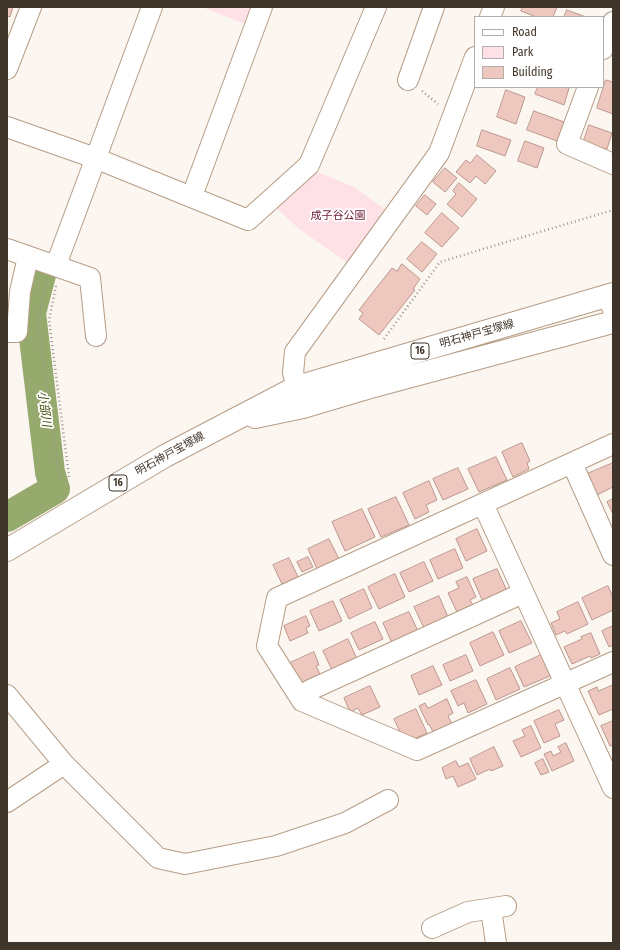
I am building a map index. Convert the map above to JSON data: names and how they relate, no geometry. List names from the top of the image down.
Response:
{
  "streets": {
    "main road": ["明石神戸宝塚線", "16"]
  },
  "water": ["小部川"],
  "parks": ["成子谷公園"],
  "legend": ["Road", "Park", "Building"]
}
